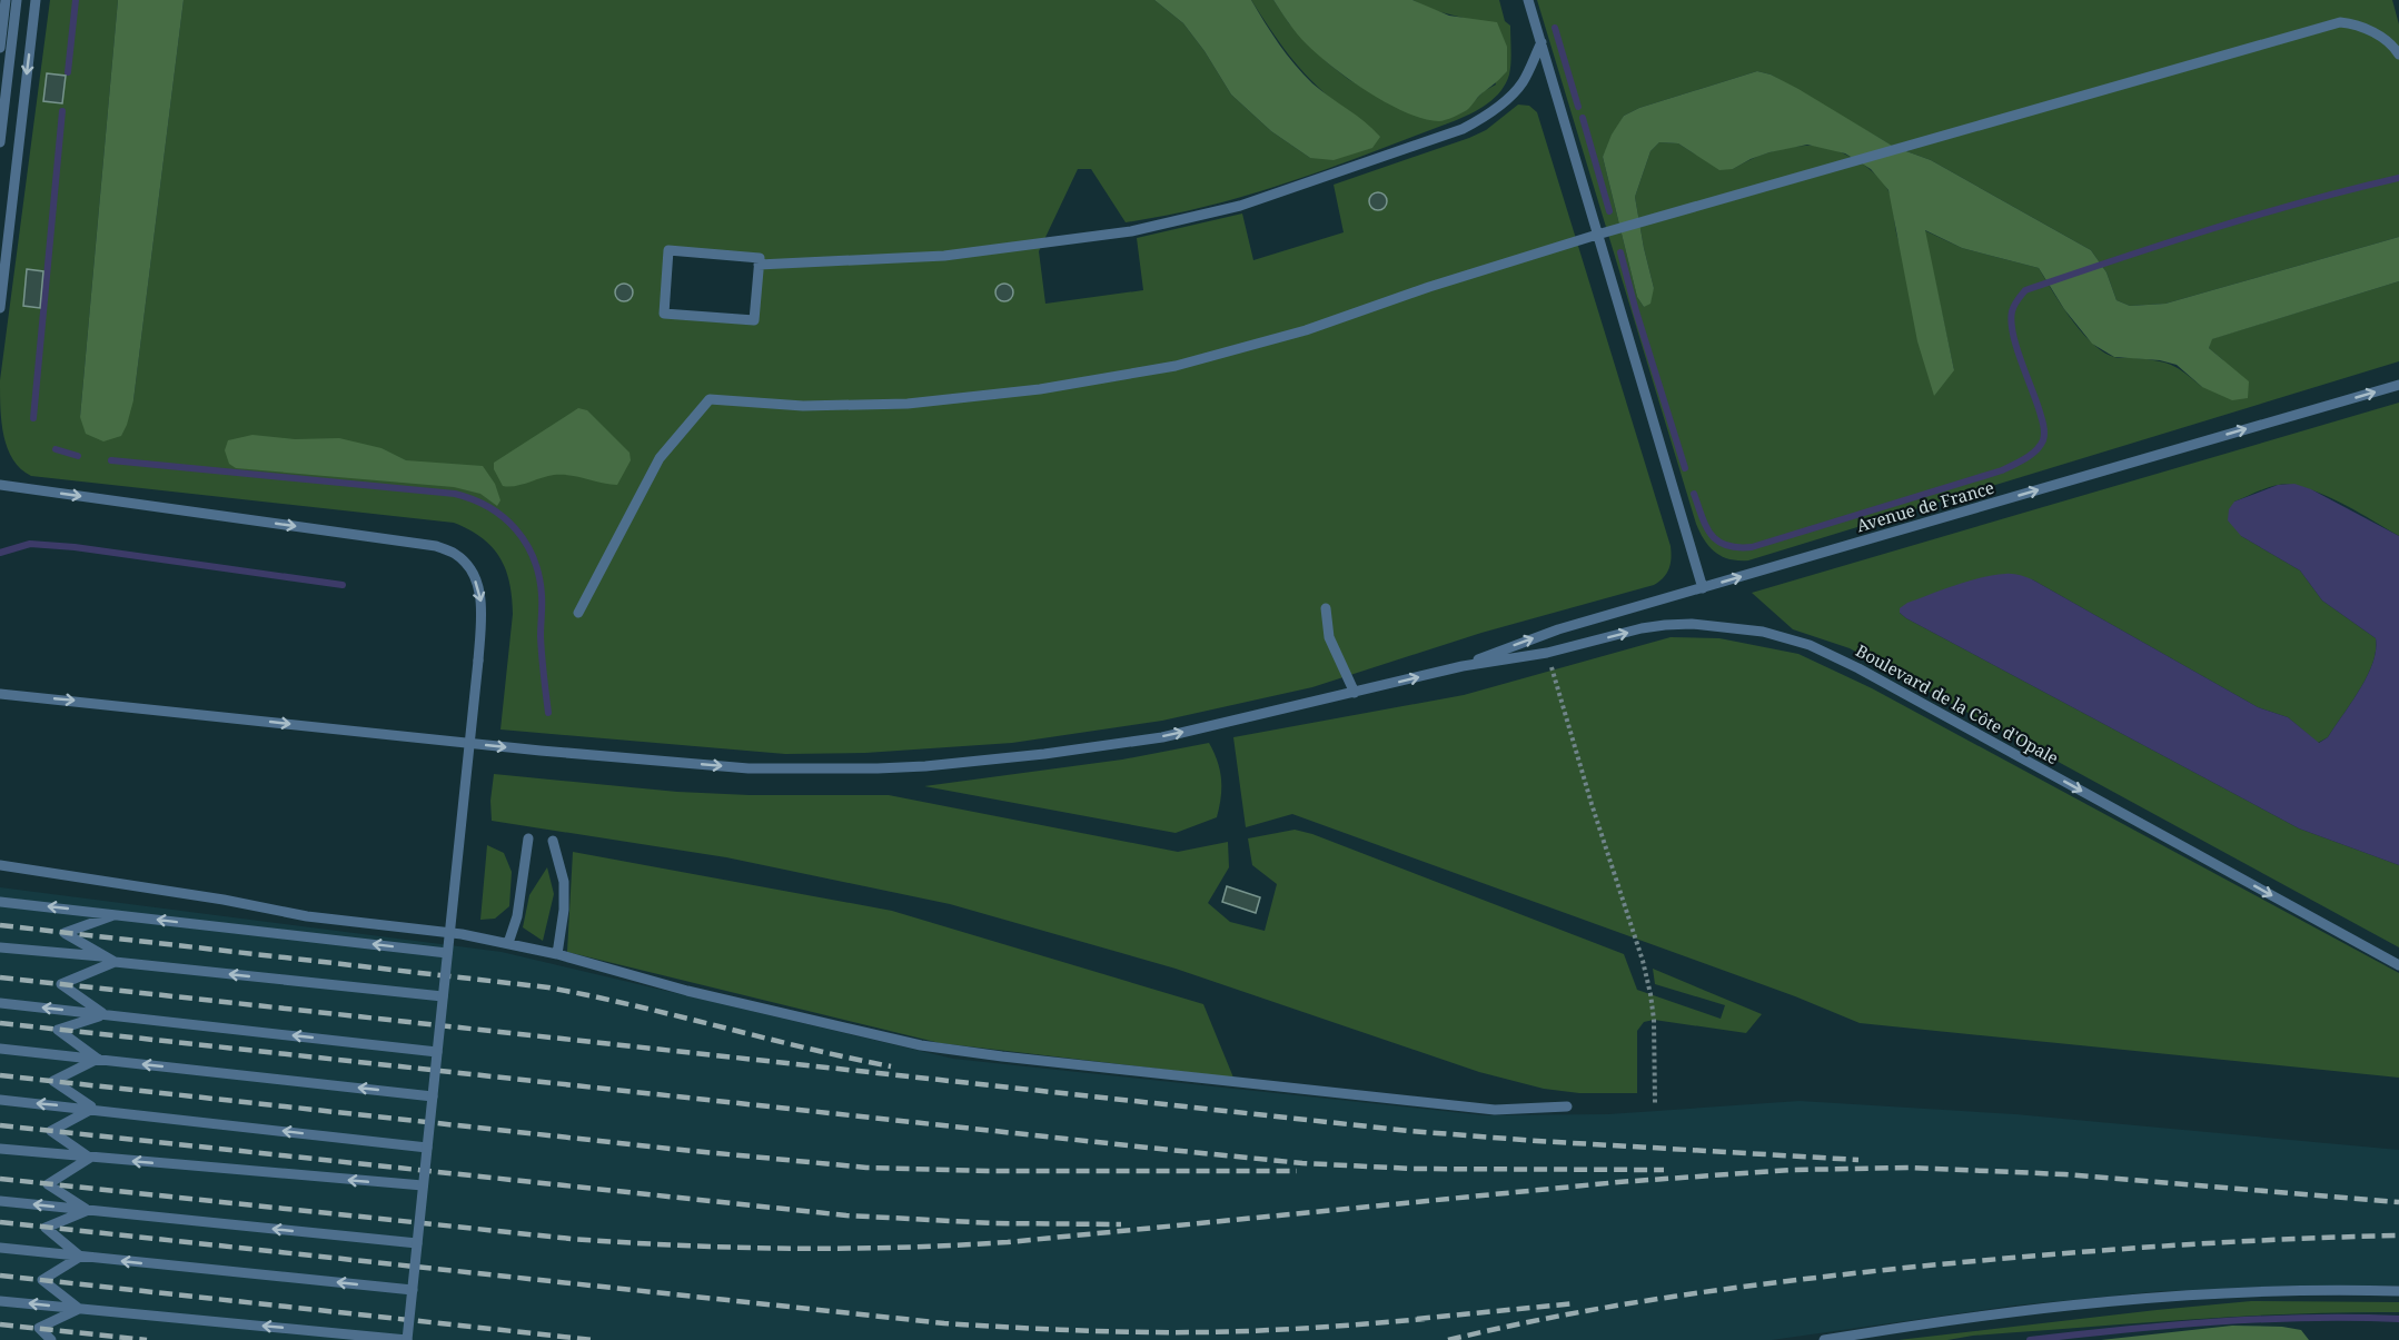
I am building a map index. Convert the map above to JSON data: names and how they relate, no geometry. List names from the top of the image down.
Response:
{
  "streets": {
    "lane": ["Avenue de France", "Boulevard de la Côte d'Opale"]
  },
  "crossings": [
    ["Avenue de France", "Boulevard de la Côte d'Opale"]
  ],
  "one_way": ["Avenue de France", "Boulevard de la Côte d'Opale"]
}
